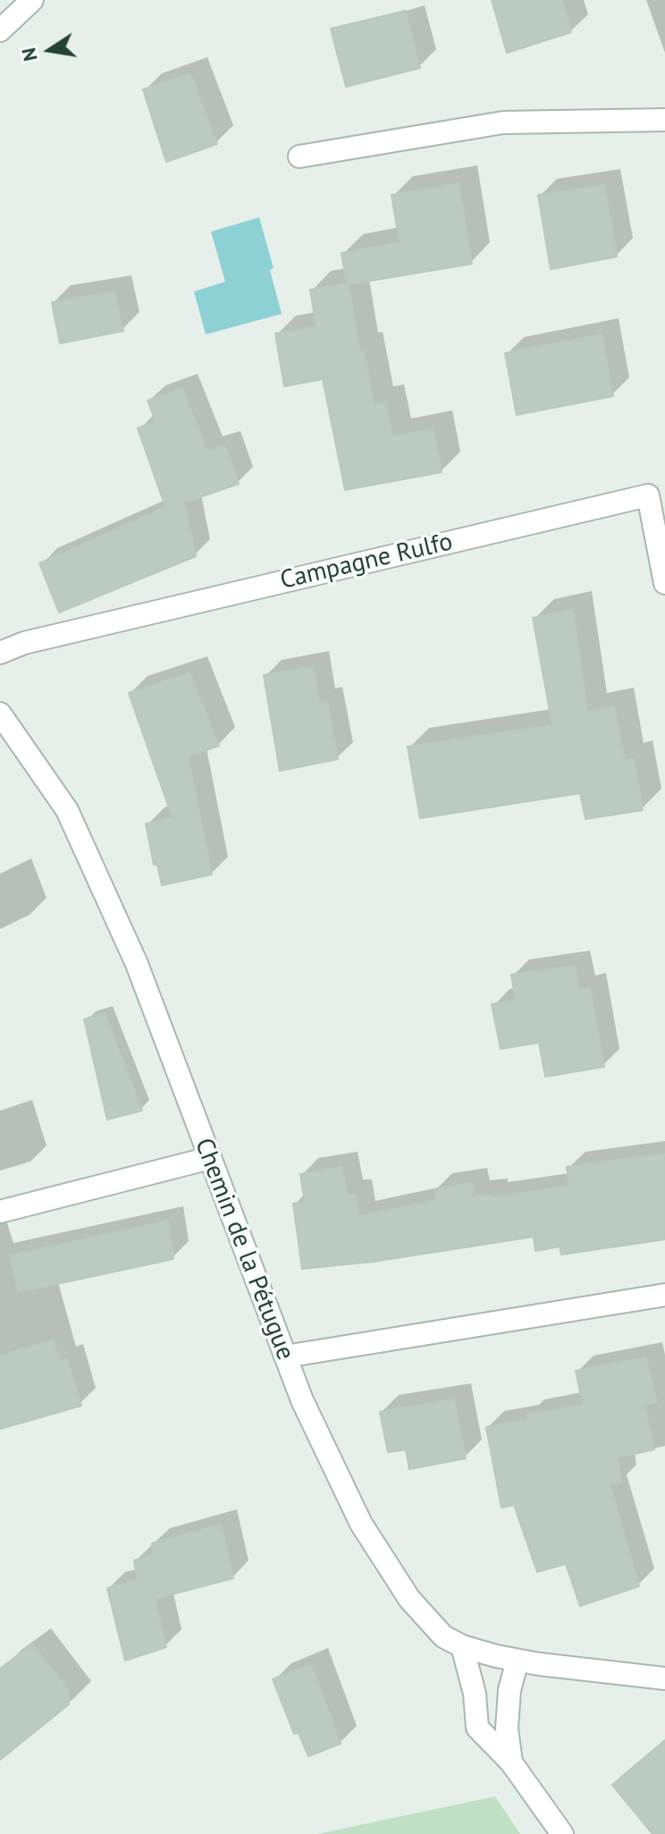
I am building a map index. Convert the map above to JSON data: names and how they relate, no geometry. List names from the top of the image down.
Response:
{
  "streets": {
    "street": ["Campagne Rulfo", "Chemin de la Pétugue"]
  },
  "north": "left"
}
